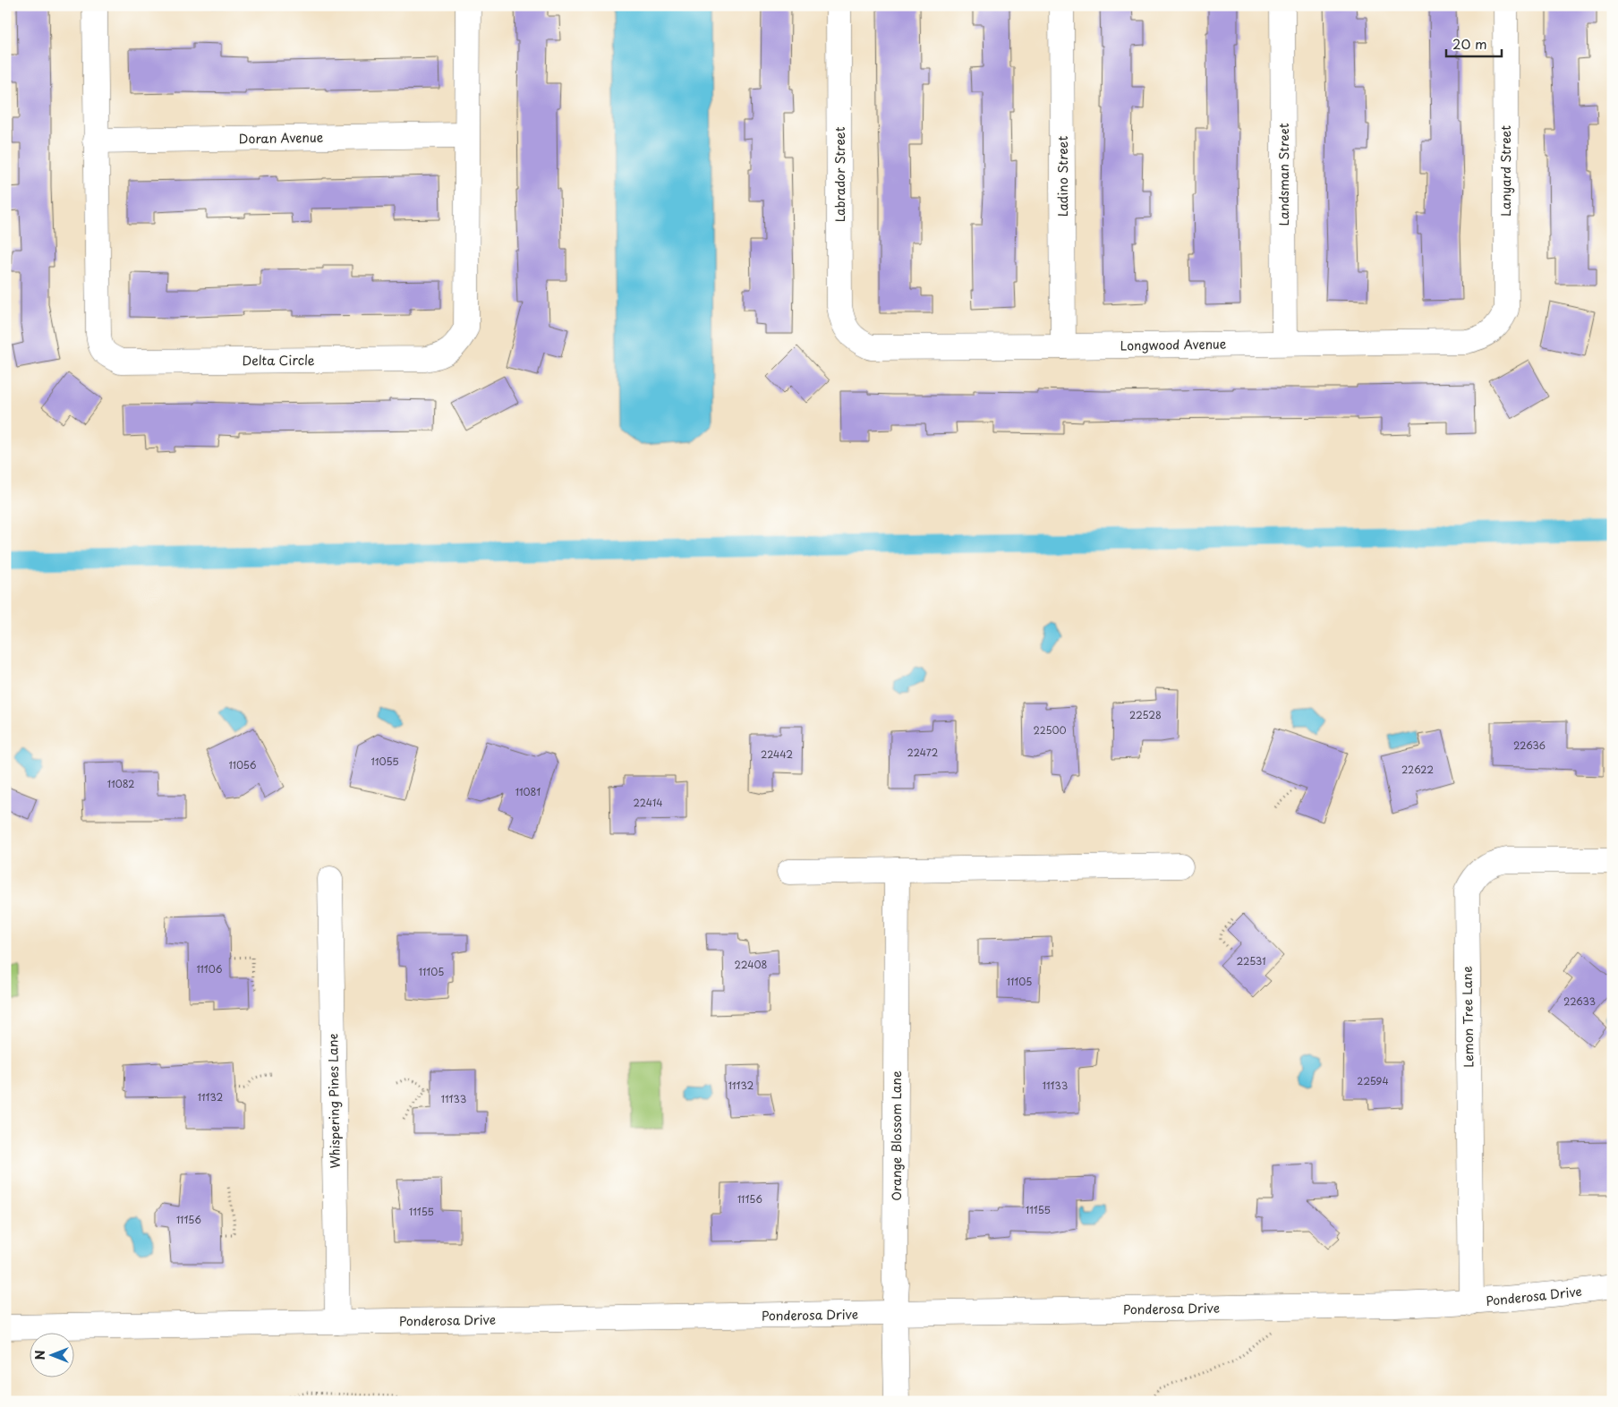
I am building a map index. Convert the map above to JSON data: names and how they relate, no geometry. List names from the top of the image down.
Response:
{
  "streets": {
    "street": [
      "Doran Avenue",
      "Lanyard Street",
      "Labrador Street",
      "Landsman Street",
      "Ladino Street",
      "Longwood Avenue",
      "Delta Circle",
      "Lemon Tree Lane",
      "Whispering Pines Lane",
      "Orange Blossom Lane",
      "Ponderosa Drive"
    ]
  },
  "crossings": [
    ["Doran Avenue", "Delta Circle"],
    ["Lanyard Street", "Longwood Avenue"],
    ["Labrador Street", "Longwood Avenue"],
    ["Landsman Street", "Longwood Avenue"],
    ["Ladino Street", "Longwood Avenue"],
    ["Lemon Tree Lane", "Ponderosa Drive"],
    ["Whispering Pines Lane", "Ponderosa Drive"],
    ["Orange Blossom Lane", "Ponderosa Drive"]
  ],
  "house_numbers": [
    "22528",
    "22500",
    "22636",
    "22472",
    "22442",
    "11055",
    "11056",
    "22622",
    "11082",
    "11081",
    "22414",
    "22531",
    "22408",
    "11106",
    "11105",
    "11105",
    "22633",
    "22594",
    "11132",
    "11133",
    "11132",
    "11133",
    "11156",
    "11155",
    "11155",
    "11156"
  ],
  "scale_bar": "20 m",
  "north": "left"
}
